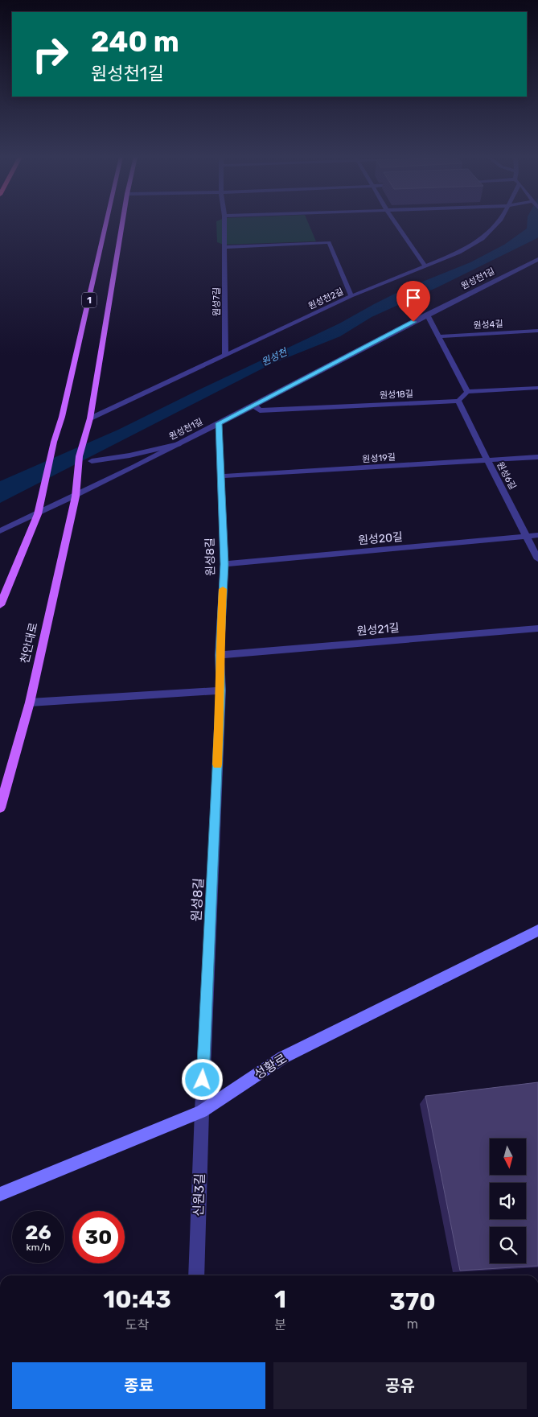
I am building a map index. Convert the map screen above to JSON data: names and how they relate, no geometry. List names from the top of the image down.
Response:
{
  "streets": {
    "main road": ["1", "천안대로"],
    "street": [
      "원성천1길",
      "원성천2길",
      "원성7길",
      "원성4길",
      "원성18길",
      "원성19길",
      "원성6길",
      "원성20길",
      "원성8길",
      "원성21길",
      "성황로",
      "신원3길"
    ]
  },
  "crossings": [
    ["원성천1길", "1"],
    ["원성천1길", "원성18길"],
    ["원성천1길", "원성8길"],
    ["원성천1길", "천안대로"],
    ["원성천2길", "1"],
    ["원성천2길", "원성7길"],
    ["원성천2길", "천안대로"],
    ["1", "천안대로"],
    ["원성18길", "원성6길"],
    ["원성19길", "원성6길"],
    ["원성19길", "원성8길"],
    ["원성6길", "원성20길"],
    ["원성20길", "원성8길"],
    ["원성8길", "원성21길"],
    ["원성8길", "성황로"],
    ["원성8길", "신원3길"],
    ["성황로", "신원3길"]
  ],
  "water": ["원성천"],
  "north": "bottom",
  "page": {
    "turn": ["240 m", "원성천1길"],
    "speed": "26 km/h",
    "limit": "30",
    "eta": [
      "10:43",
      "도착",
      "1",
      "분",
      "370",
      "m"
    ],
    "buttons": ["종료", "공유"]
  }
}
